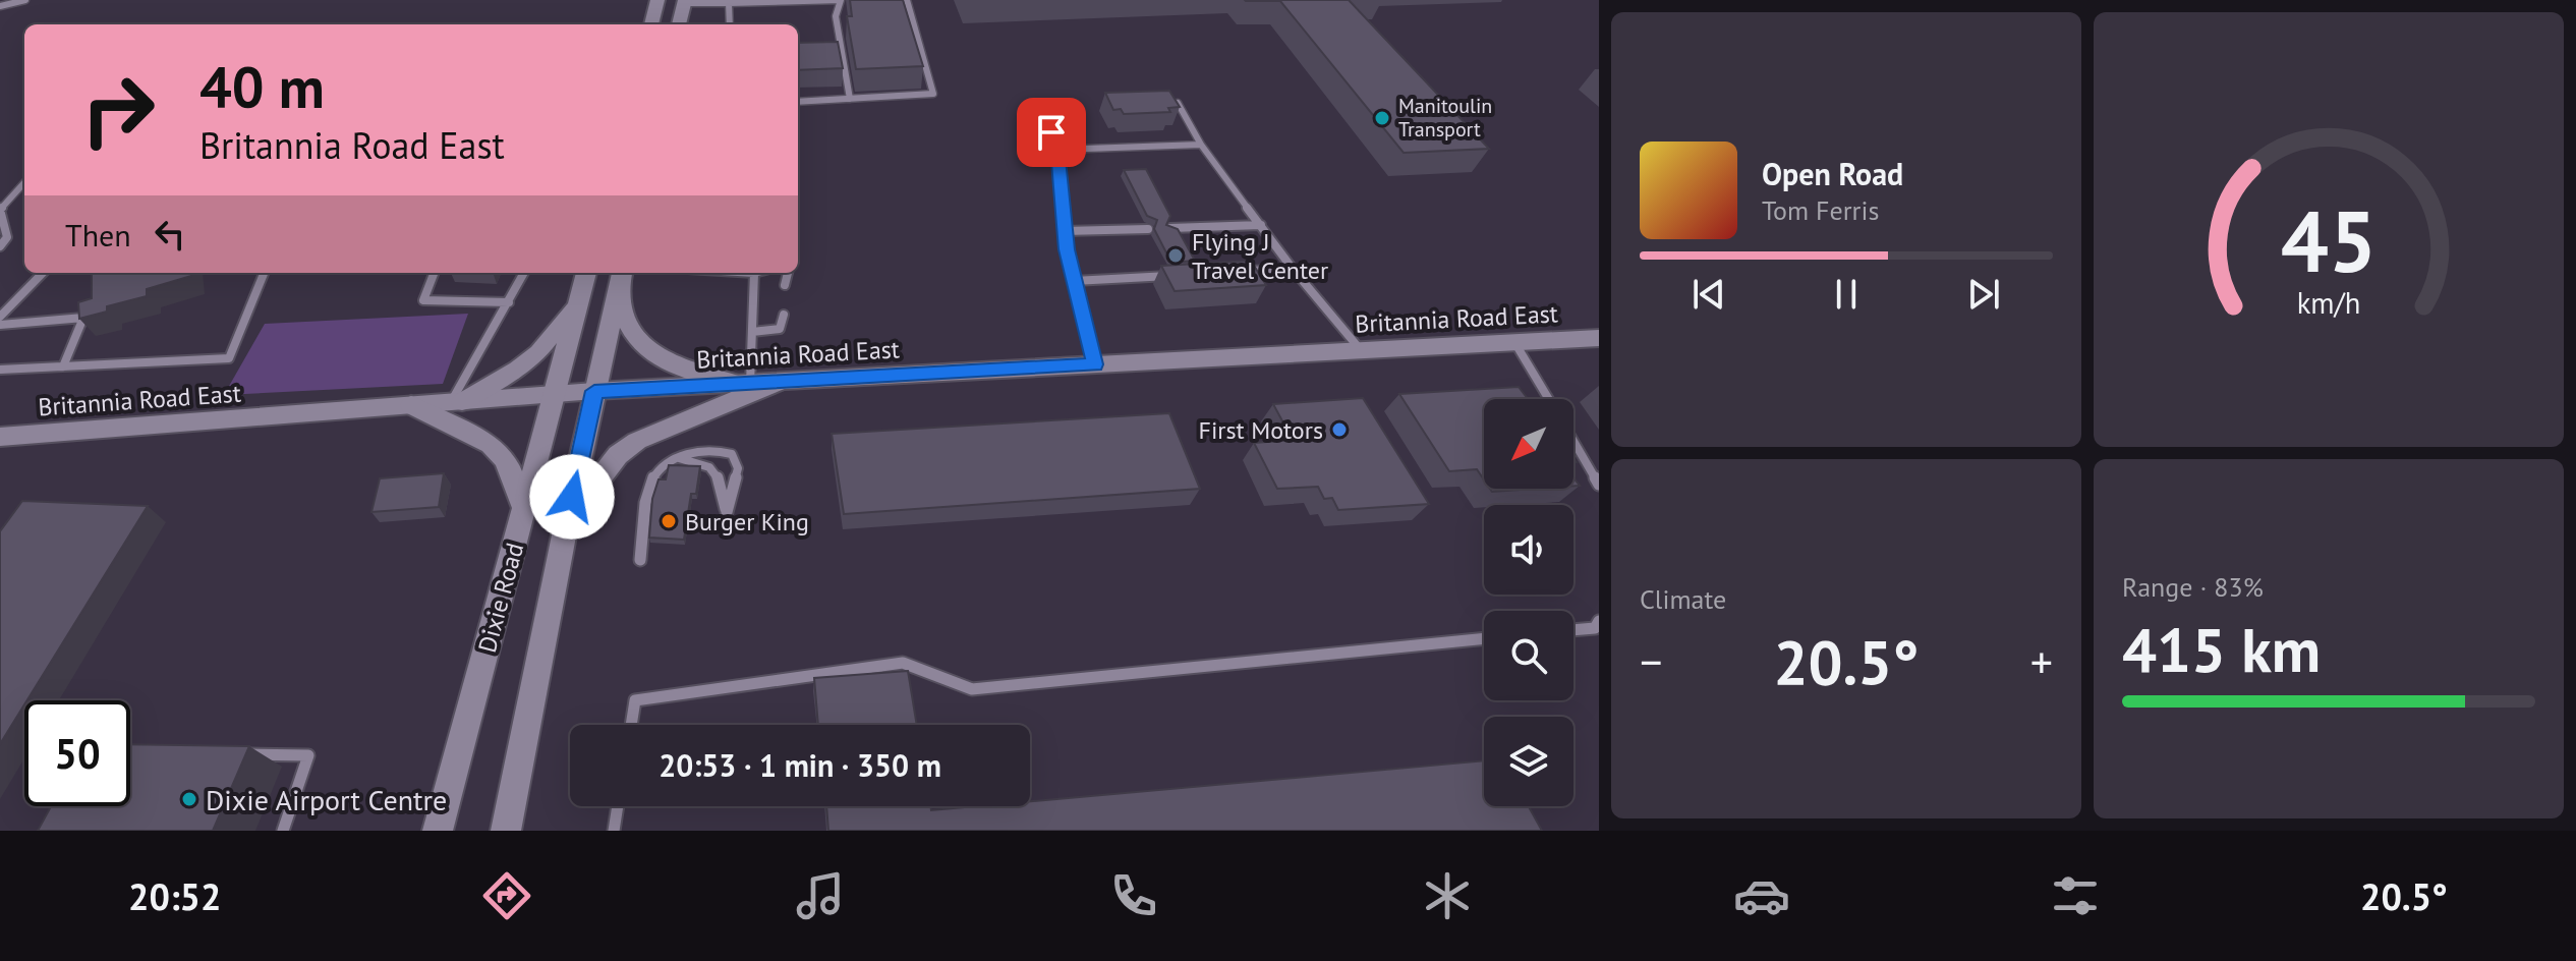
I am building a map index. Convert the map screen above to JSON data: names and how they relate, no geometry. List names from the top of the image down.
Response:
{
  "streets": {
    "main road": ["Britannia Road East", "Dixie Road"]
  },
  "crossings": [
    ["Britannia Road East", "Dixie Road"]
  ],
  "places": [
    "Manitoulin Transport",
    "Flying J Travel Center",
    "First Motors",
    "Burger King",
    "Dixie Airport Centre"
  ],
  "north": "bottom left",
  "page": {
    "turn": ["40 m", "Britannia Road East"],
    "song": ["Open Road", "Tom Ferris"],
    "then": "Then",
    "tile": [
      "Climate",
      ["Range · 83%", "415 km"]
    ],
    "heat": ["−", "20.5°", "+"],
    "limit": "50",
    "trip": "20:53 · 1 min · 350 m",
    "tabs": ["20:52", "20.5°"],
    "gauge": ["45", "km/h"]
  }
}
